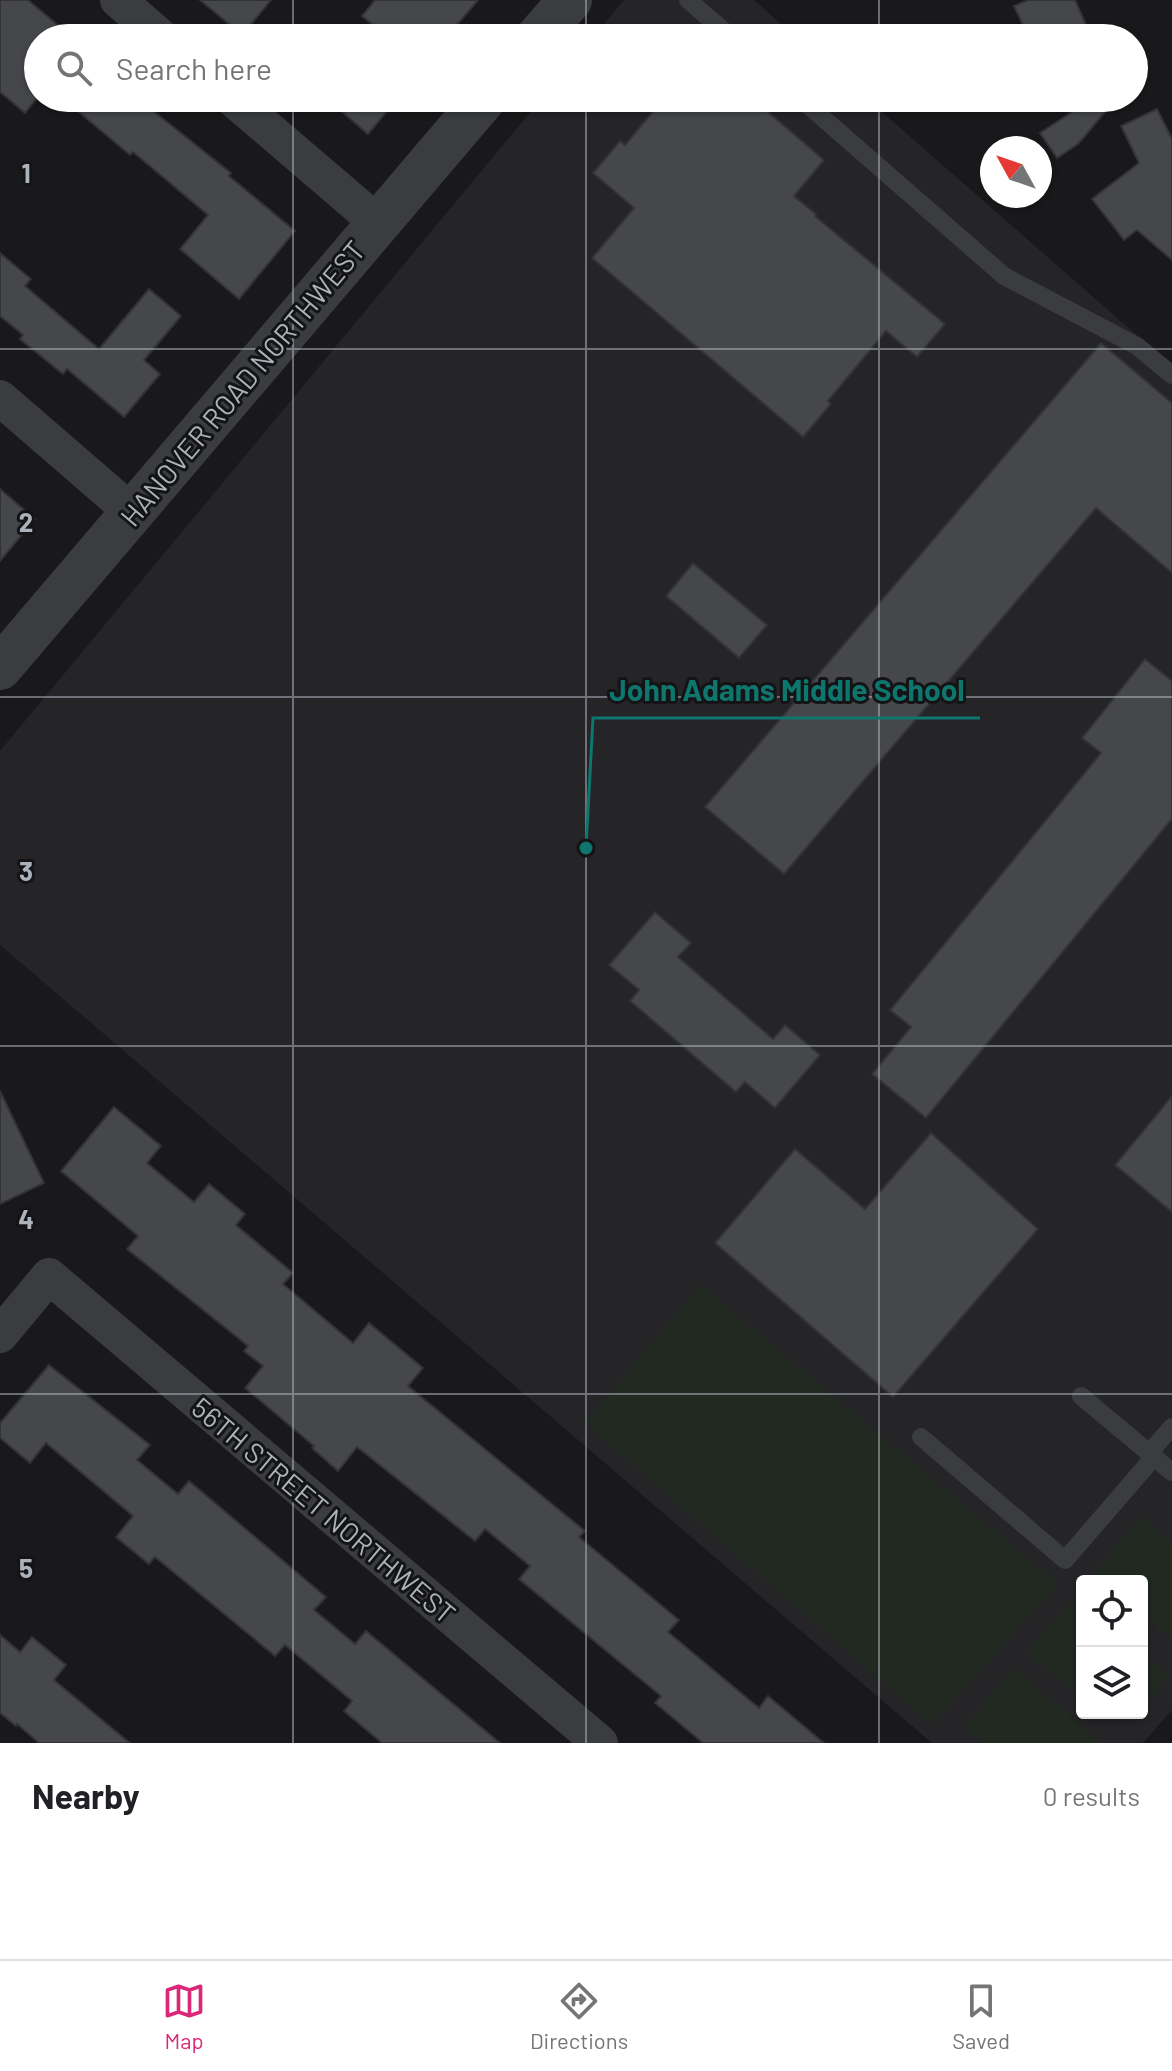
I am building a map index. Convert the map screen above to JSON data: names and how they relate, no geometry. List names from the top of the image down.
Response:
{
  "streets": {
    "street": ["HANOVER ROAD NORTHWEST", "56TH STREET NORTHWEST"]
  },
  "places": ["John Adams Middle School"],
  "north": "top left",
  "page": {
    "search": "Search here",
    "heading": ["Nearby", "0 results"],
    "nav": ["Map", "Directions", "Saved"]
  },
  "grid": {
    "rows": [
      "1",
      "2",
      "3",
      "4",
      "5"
    ]
  }
}
